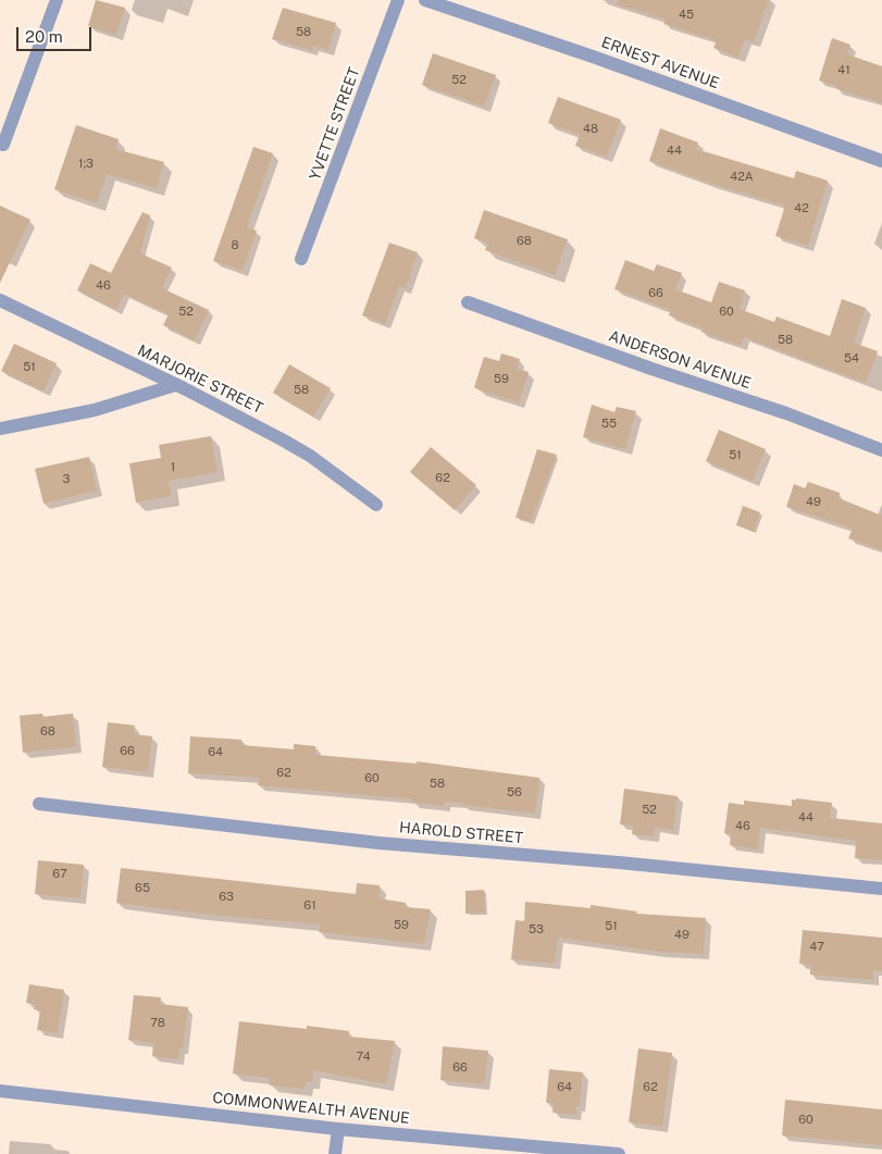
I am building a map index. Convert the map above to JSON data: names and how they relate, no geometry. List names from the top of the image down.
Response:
{
  "streets": {
    "street": [
      "ERNEST AVENUE",
      "YVETTE STREET",
      "ANDERSON AVENUE",
      "MARJORIE STREET",
      "HAROLD STREET",
      "COMMONWEALTH AVENUE"
    ]
  },
  "house_numbers": [
    "45",
    "58",
    "41",
    "52",
    "48",
    "44",
    "1;3",
    "42A",
    "42",
    "68",
    "8",
    "46",
    "66",
    "52",
    "60",
    "58",
    "54",
    "51",
    "59",
    "58",
    "55",
    "51",
    "1",
    "62",
    "3",
    "49",
    "68",
    "66",
    "64",
    "62",
    "60",
    "58",
    "56",
    "52",
    "44",
    "46",
    "67",
    "65",
    "63",
    "61",
    "59",
    "51",
    "53",
    "49",
    "47",
    "78",
    "74",
    "66",
    "64",
    "62",
    "60"
  ],
  "scale_bar": "20 m"
}
